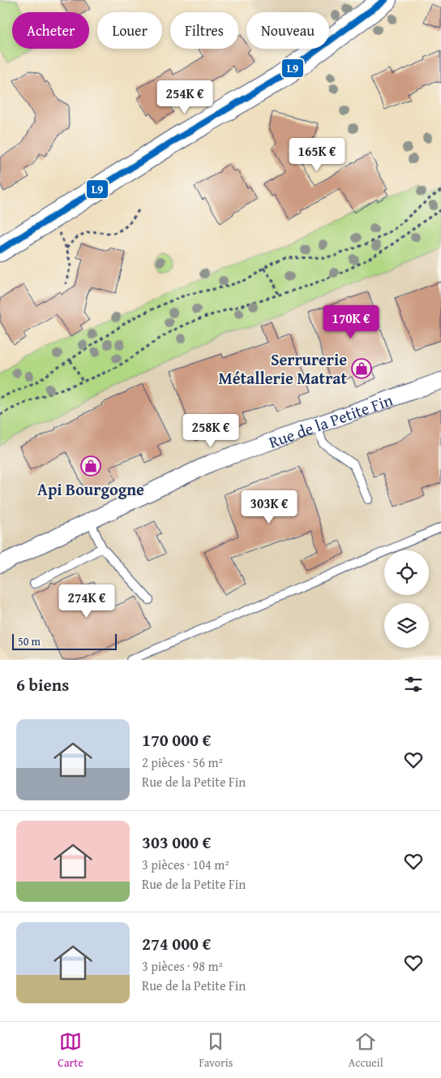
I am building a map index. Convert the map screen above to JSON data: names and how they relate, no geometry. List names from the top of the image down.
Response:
{
  "streets": {
    "street": ["Rue de la Petite Fin"]
  },
  "places": {
    "shop": ["Serrurerie Métallerie Matrat", "Api Bourgogne"]
  },
  "lines": ["transit line L9"],
  "scale_bar": "50 m",
  "page": {
    "chip": [
      "Acheter",
      "Louer",
      "Filtres",
      "Nouveau"
    ],
    "price": [
      "254K €",
      "165K €",
      "170K €",
      "258K €",
      "303K €",
      "274K €"
    ],
    "scale": "50 m",
    "heading": "6 biens",
    "list": [
      {
        "name": "170 000 €",
        "note": "2 pièces · 56 m² · Rue de la Petite Fin"
      },
      {
        "name": "303 000 €",
        "note": "3 pièces · 104 m² · Rue de la Petite Fin"
      },
      {
        "name": "274 000 €",
        "note": "3 pièces · 98 m² · Rue de la Petite Fin"
      }
    ],
    "tabs": ["Carte", "Favoris", "Accueil"]
  }
}
